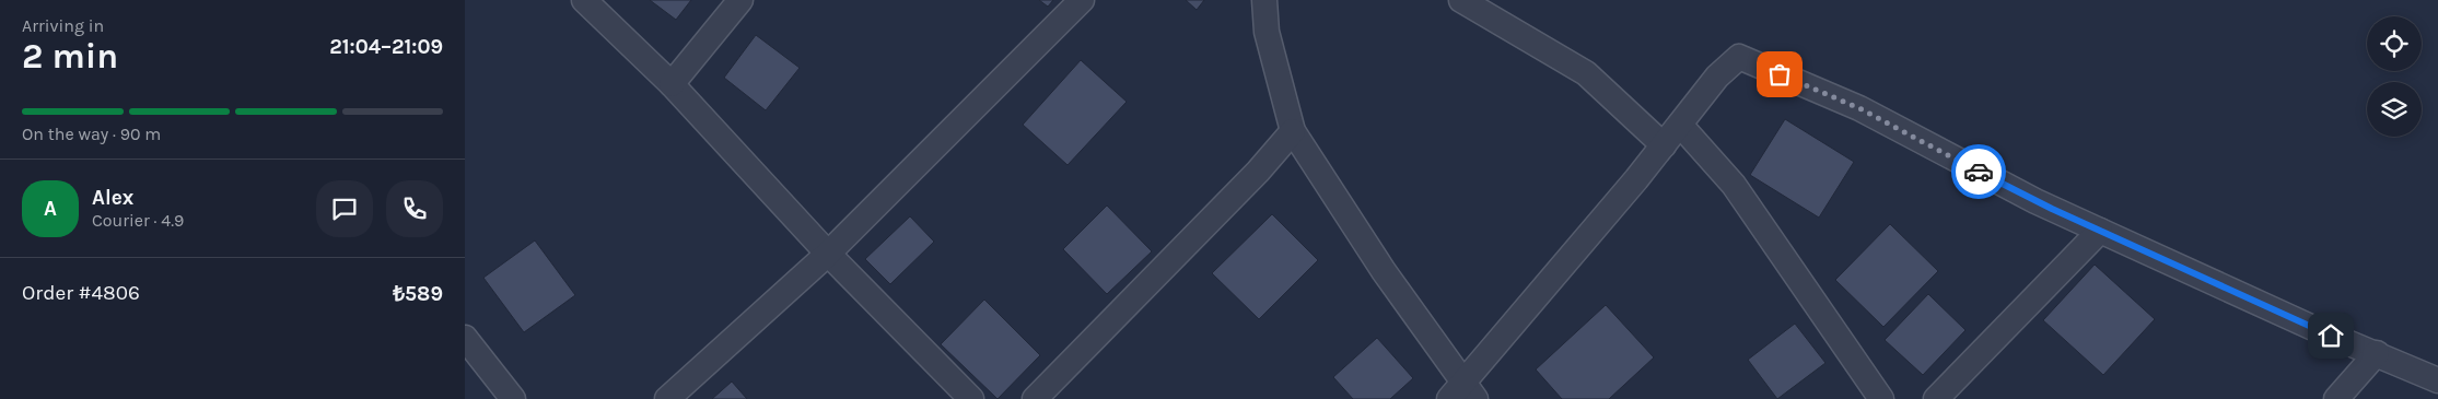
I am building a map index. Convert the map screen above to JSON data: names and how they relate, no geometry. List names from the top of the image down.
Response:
{
  "page": {
    "heading": ["2 min", "Arriving in", "21:04–21:09"],
    "panel": [
      "Alex",
      "Courier · 4.9",
      "Order #4806",
      "₺589"
    ],
    "bar": "On the way · 90 m",
    "round": "A"
  }
}
